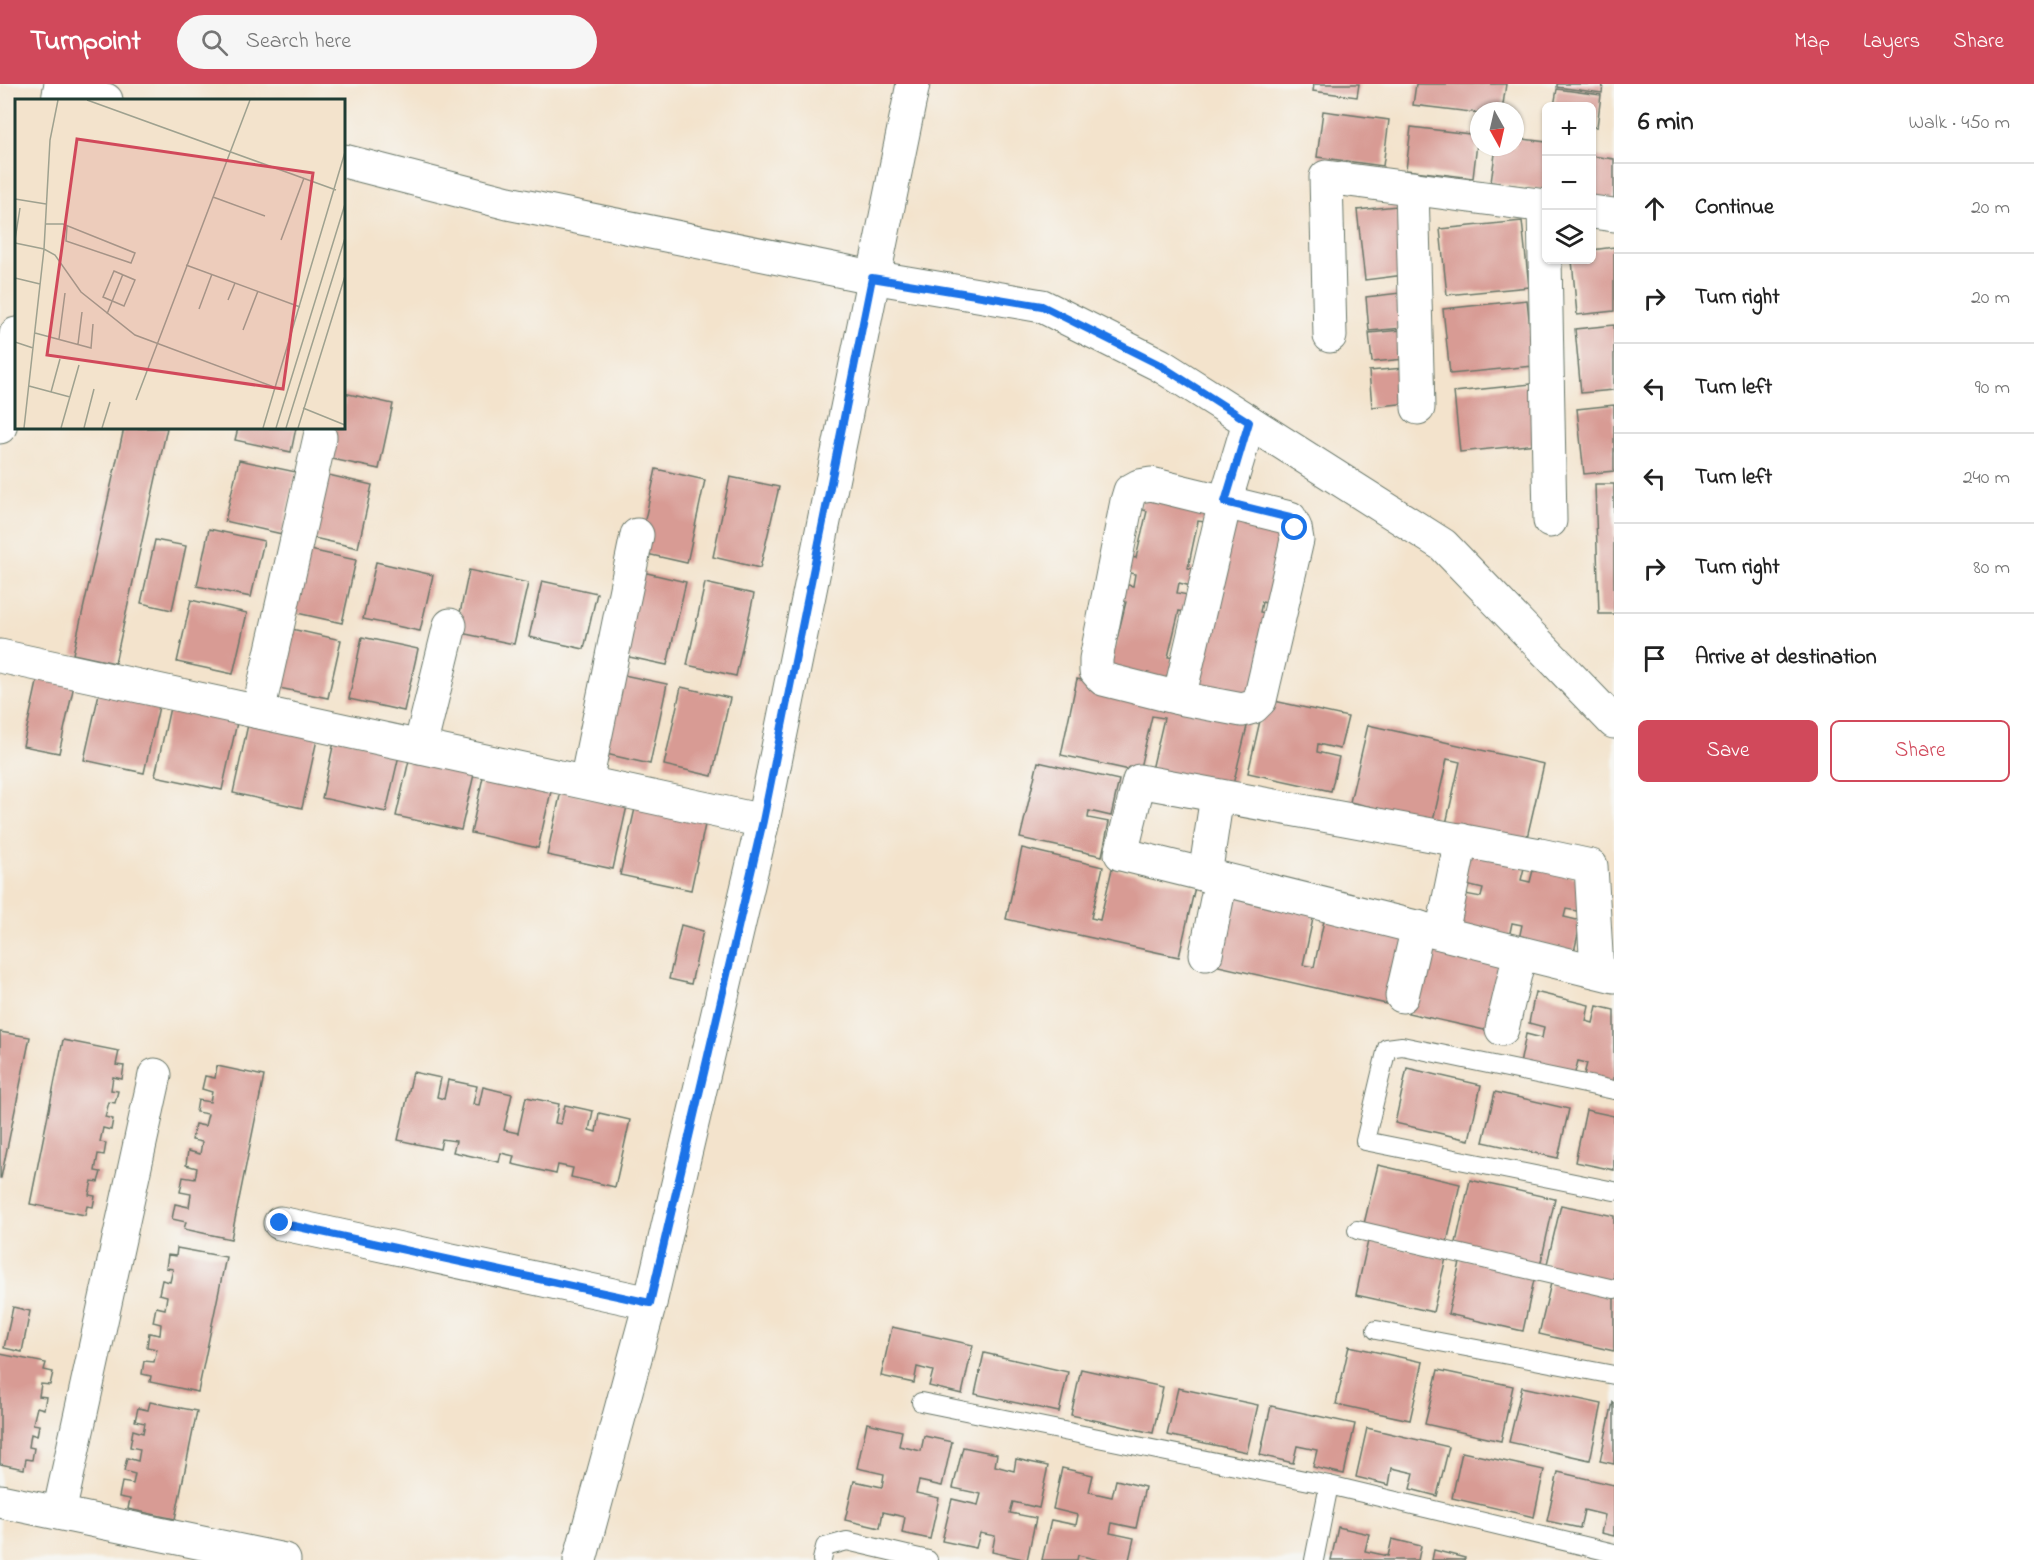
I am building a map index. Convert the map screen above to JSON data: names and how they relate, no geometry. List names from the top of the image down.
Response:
{
  "north": "bottom",
  "page": {
    "header": "Turnpoint",
    "search": "Search here",
    "nav": ["Map", "Layers", "Share"],
    "heading": ["6 min", "Walk · 450 m"],
    "map_buttons": ["+", "−"],
    "list": [
      ["Continue", "20 m"],
      ["Turn right", "20 m"],
      ["Turn left", "90 m"],
      ["Turn left", "240 m"],
      ["Turn right", "80 m"],
      "Arrive at destination"
    ],
    "buttons": ["Save", "Share"]
  }
}
